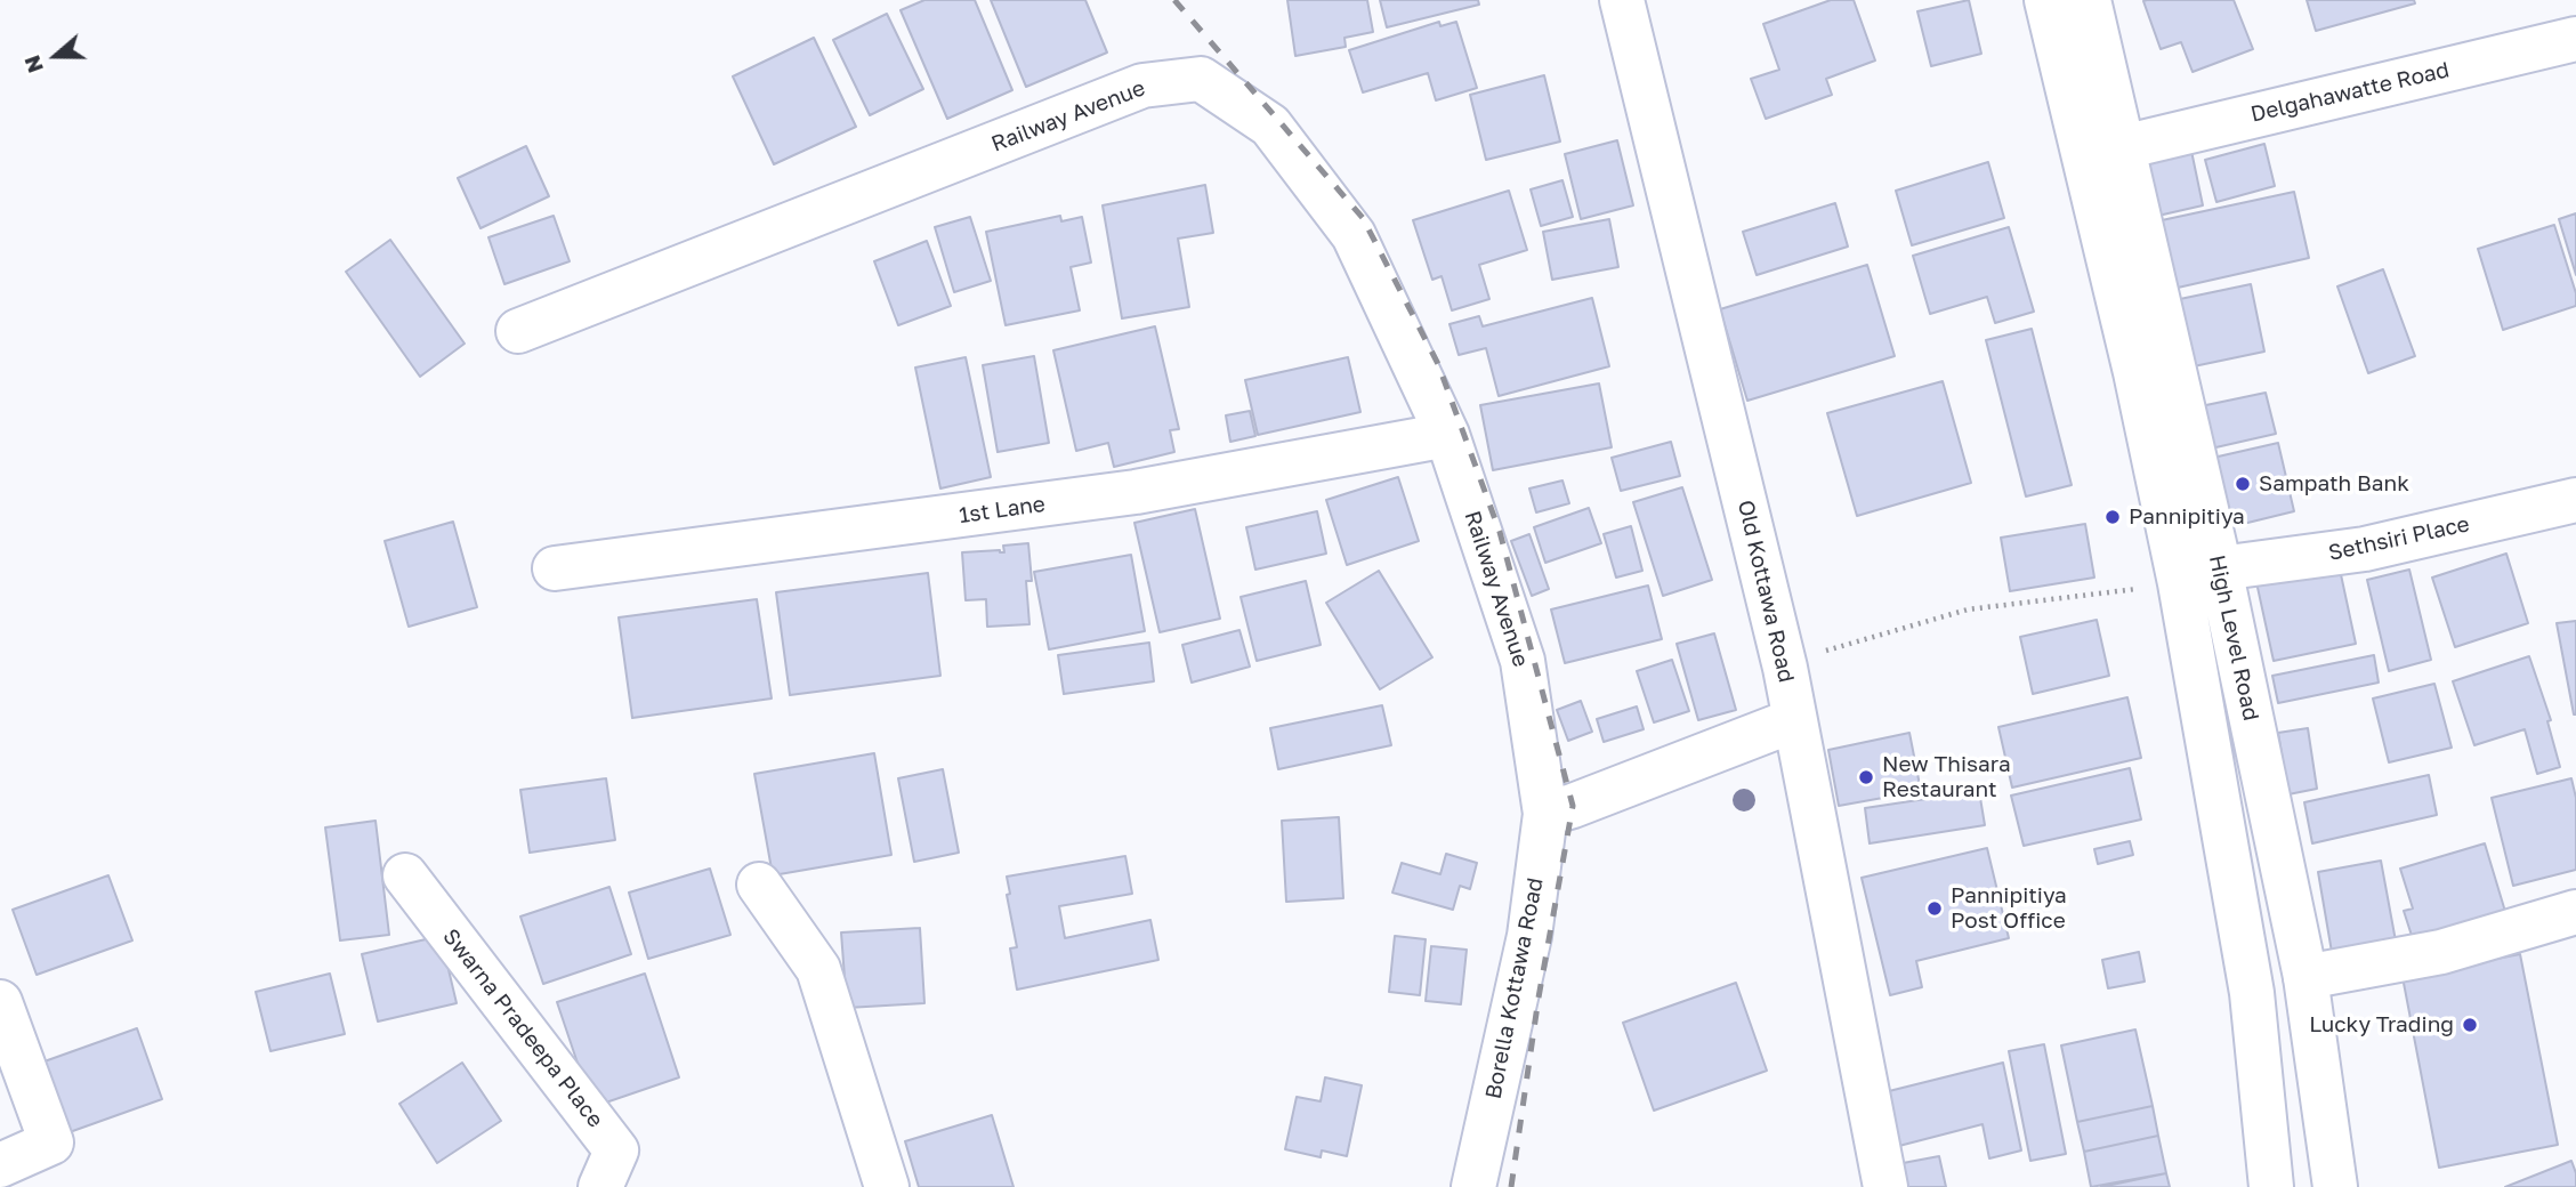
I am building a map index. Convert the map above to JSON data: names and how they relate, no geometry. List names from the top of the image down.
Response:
{
  "streets": {
    "main road": [
      "Delgahawatte Road",
      "Railway Avenue",
      "1st Lane",
      "Sethsiri Place",
      "Old Kottawa Road",
      "High Level Road",
      "Borella Kottawa Road",
      "Swarna Pradeepa Place"
    ]
  },
  "crossings": [
    ["Delgahawatte Road", "High Level Road"],
    ["Railway Avenue", "1st Lane"],
    ["Railway Avenue", "Borella Kottawa Road"],
    ["Sethsiri Place", "High Level Road"]
  ],
  "places": [
    "Sampath Bank",
    "Pannipitiya",
    "New Thisara Restaurant",
    "Pannipitiya Post Office",
    "Lucky Trading"
  ],
  "north": "left"
}
